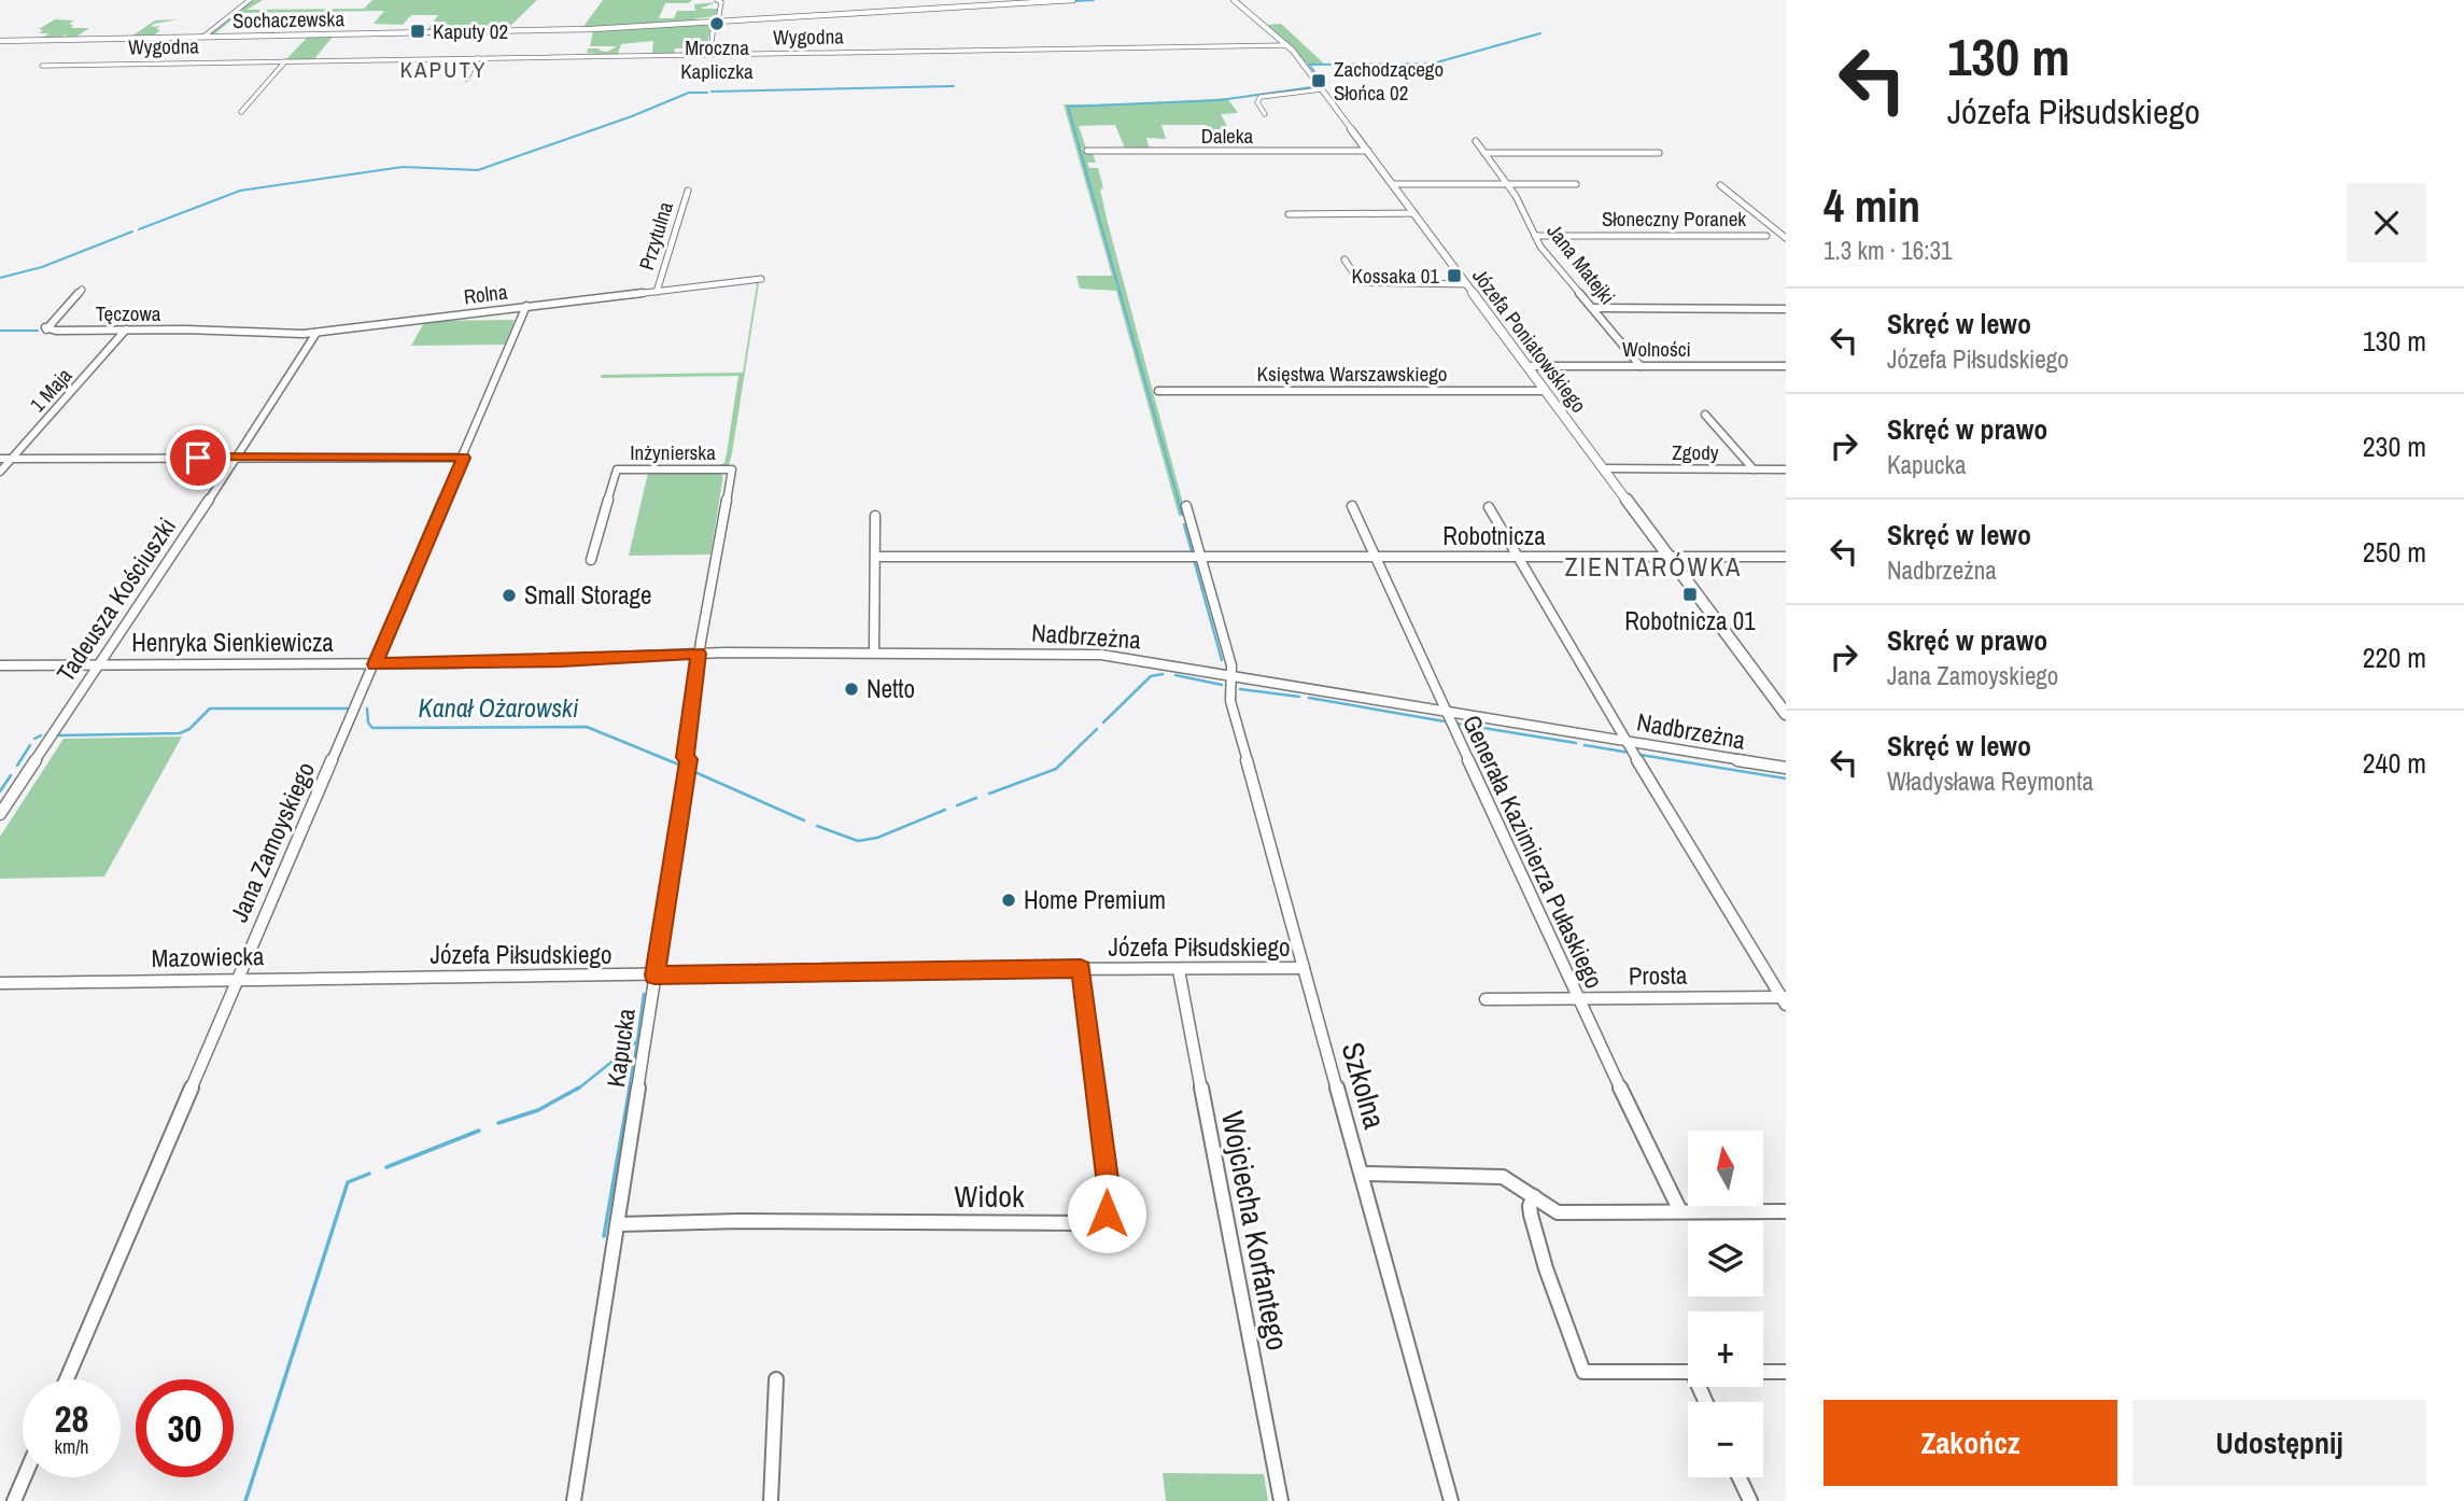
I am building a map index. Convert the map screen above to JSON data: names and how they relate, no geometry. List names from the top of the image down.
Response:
{
  "streets": {
    "street": [
      "Sochaczewska",
      "Wygodna",
      "Daleka",
      "Słoneczny Poranek",
      "Przytulna",
      "Jana Matejki",
      "Rolna",
      "Tęczowa",
      "Józefa Poniatowskiego",
      "Wolności",
      "Księstwa Warszawskiego",
      "1 Maja",
      "Inżynierska",
      "Zgody",
      "Robotnicza",
      "Tadeusza Kościuszki",
      "Nadbrzeżna",
      "Henryka Sienkiewicza",
      "Jana Zamoyskiego",
      "Generała Kazimierza Pułaskiego",
      "Józefa Piłsudskiego",
      "Mazowiecka",
      "Prosta",
      "Kapucka",
      "Szkolna",
      "Widok",
      "Wojciecha Korfantego"
    ]
  },
  "crossings": [
    ["Wygodna", "Józefa Poniatowskiego"],
    ["Daleka", "Józefa Poniatowskiego"],
    ["Słoneczny Poranek", "Jana Matejki"],
    ["Przytulna", "Rolna"],
    ["Jana Matejki", "Wolności"],
    ["Rolna", "Tęczowa"],
    ["Rolna", "Tadeusza Kościuszki"],
    ["Rolna", "Jana Zamoyskiego"],
    ["Tęczowa", "1 Maja"],
    ["Józefa Poniatowskiego", "Wolności"],
    ["Józefa Poniatowskiego", "Księstwa Warszawskiego"],
    ["Józefa Poniatowskiego", "Zgody"],
    ["Józefa Poniatowskiego", "Robotnicza"],
    ["Inżynierska", "Kapucka"],
    ["Robotnicza", "Generała Kazimierza Pułaskiego"],
    ["Robotnicza", "Szkolna"],
    ["Tadeusza Kościuszki", "Henryka Sienkiewicza"],
    ["Nadbrzeżna", "Henryka Sienkiewicza"],
    ["Nadbrzeżna", "Jana Zamoyskiego"],
    ["Nadbrzeżna", "Generała Kazimierza Pułaskiego"],
    ["Nadbrzeżna", "Kapucka"],
    ["Nadbrzeżna", "Szkolna"],
    ["Henryka Sienkiewicza", "Jana Zamoyskiego"],
    ["Jana Zamoyskiego", "Mazowiecka"],
    ["Generała Kazimierza Pułaskiego", "Prosta"],
    ["Józefa Piłsudskiego", "Mazowiecka"],
    ["Józefa Piłsudskiego", "Kapucka"],
    ["Józefa Piłsudskiego", "Szkolna"],
    ["Józefa Piłsudskiego", "Widok"],
    ["Józefa Piłsudskiego", "Wojciecha Korfantego"],
    ["Kapucka", "Widok"]
  ],
  "districts": ["KAPUTY", "ZIENTARÓWKA"],
  "water": ["Kanał Ożarowski"],
  "places": {
    "other": [
      "Mroczna Kapliczka",
      "Small Storage",
      "Netto",
      "Home Premium"
    ],
    "transit": [
      "Kaputy 02",
      "Zachodzącego Słońca 02",
      "Kossaka 01",
      "Robotnicza 01"
    ]
  },
  "north": "top",
  "page": {
    "turn": ["130 m", "Józefa Piłsudskiego"],
    "heading": ["4 min", "1.3 km · 16:31"],
    "list": [
      {
        "name": "Skręć w lewo",
        "note": "Józefa Piłsudskiego",
        "value": "130 m"
      },
      {
        "name": "Skręć w prawo",
        "note": "Kapucka",
        "value": "230 m"
      },
      {
        "name": "Skręć w lewo",
        "note": "Nadbrzeżna",
        "value": "250 m"
      },
      {
        "name": "Skręć w prawo",
        "note": "Jana Zamoyskiego",
        "value": "220 m"
      },
      {
        "name": "Skręć w lewo",
        "note": "Władysława Reymonta",
        "value": "240 m"
      }
    ],
    "map_buttons": ["+", "−"],
    "speed": "28 km/h",
    "limit": "30",
    "buttons": ["Zakończ", "Udostępnij"]
  }
}
